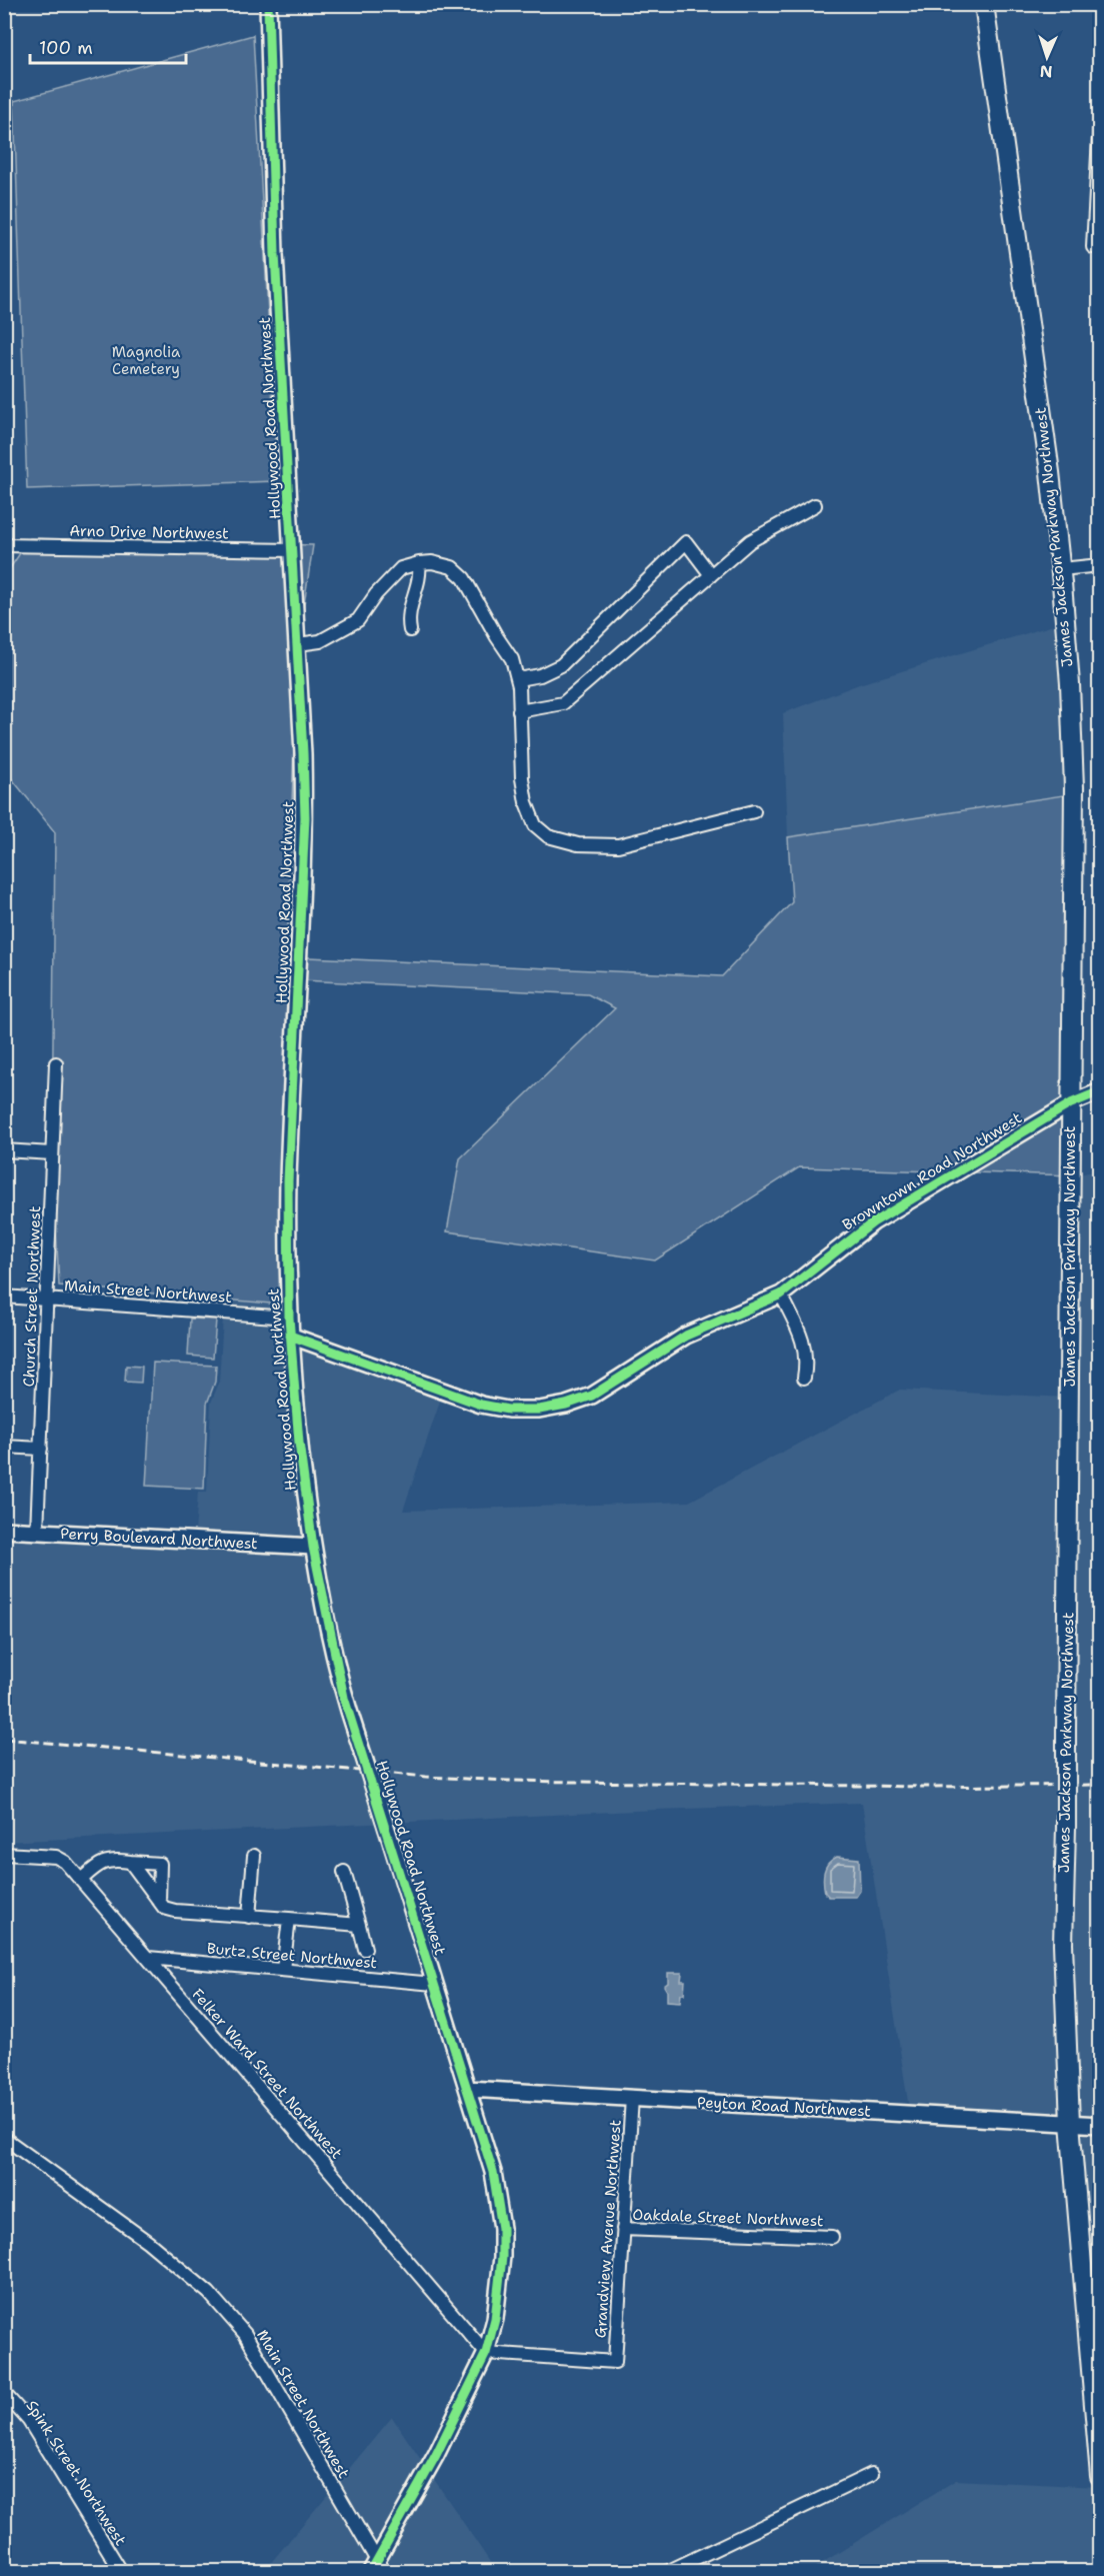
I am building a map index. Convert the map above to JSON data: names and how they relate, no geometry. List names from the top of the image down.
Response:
{
  "streets": {
    "main road": ["James Jackson Parkway Northwest"],
    "street": [
      "Hollywood Road Northwest",
      "Arno Drive Northwest",
      "Browntown Road Northwest",
      "Main Street Northwest",
      "Church Street Northwest",
      "Perry Boulevard Northwest",
      "Burtz Street Northwest",
      "Felker Ward Street Northwest",
      "Peyton Road Northwest",
      "Oakdale Street Northwest",
      "Grandview Avenue Northwest",
      "Spink Street Northwest"
    ]
  },
  "crossings": [
    ["Hollywood Road Northwest", "Arno Drive Northwest"],
    ["Hollywood Road Northwest", "Browntown Road Northwest"],
    ["Hollywood Road Northwest", "Main Street Northwest"],
    ["Hollywood Road Northwest", "Perry Boulevard Northwest"],
    ["Hollywood Road Northwest", "Burtz Street Northwest"],
    ["Hollywood Road Northwest", "Felker Ward Street Northwest"],
    ["Hollywood Road Northwest", "Peyton Road Northwest"],
    ["Hollywood Road Northwest", "Grandview Avenue Northwest"],
    ["James Jackson Parkway Northwest", "Browntown Road Northwest"],
    ["James Jackson Parkway Northwest", "Peyton Road Northwest"],
    ["Main Street Northwest", "Church Street Northwest"],
    ["Church Street Northwest", "Perry Boulevard Northwest"],
    ["Burtz Street Northwest", "Felker Ward Street Northwest"],
    ["Felker Ward Street Northwest", "Grandview Avenue Northwest"],
    ["Peyton Road Northwest", "Grandview Avenue Northwest"],
    ["Oakdale Street Northwest", "Grandview Avenue Northwest"]
  ],
  "parks": ["Magnolia Cemetery"],
  "scale_bar": "100 m",
  "north": "bottom"
}
